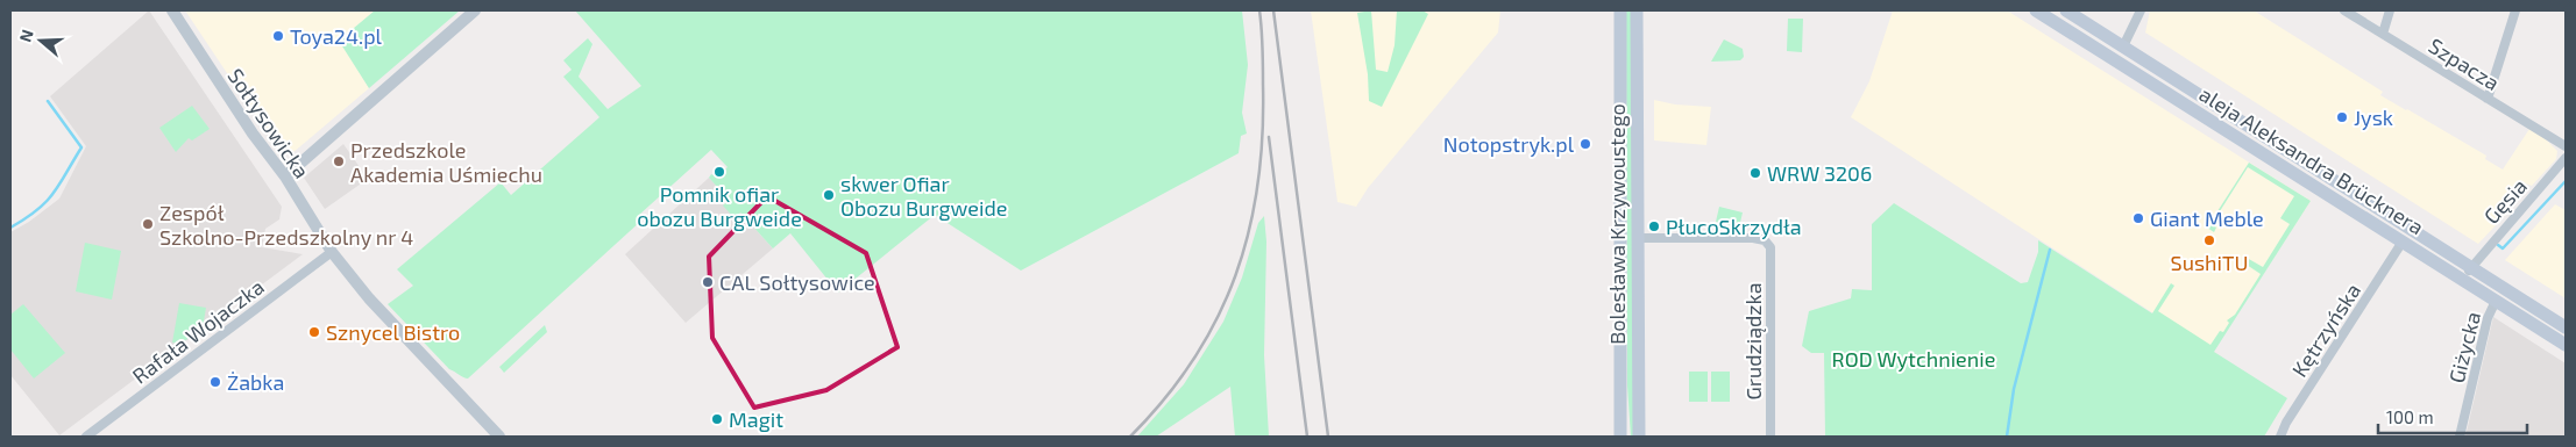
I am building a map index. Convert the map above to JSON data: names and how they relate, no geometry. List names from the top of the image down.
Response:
{
  "streets": {
    "main road": ["aleja Aleksandra Brücknera", "Bolesława Krzywoustego"],
    "street": [
      "Szpacza",
      "Sołtysowicka",
      "Gęsia",
      "Kętrzyńska",
      "Rafała Wojaczka",
      "Grudziądzka",
      "Giżycka"
    ]
  },
  "crossings": [
    ["Sołtysowicka", "Rafała Wojaczka"],
    ["aleja Aleksandra Brücknera", "Gęsia"],
    ["aleja Aleksandra Brücknera", "Kętrzyńska"],
    ["aleja Aleksandra Brücknera", "Giżycka"],
    ["Bolesława Krzywoustego", "Grudziądzka"]
  ],
  "parks": ["ROD Wytchnienie"],
  "places": [
    "Toya24.pl",
    "Jysk",
    "Notopstryk.pl",
    "Przedszkole Akademia Uśmiechu",
    "Pomnik ofiar obozu Burgweide",
    "WRW 3206",
    "skwer Ofiar Obozu Burgweide",
    "Giant Meble",
    "Zespół Szkolno-Przedszkolny nr 4",
    "PłucoSkrzydła",
    "SushiTU",
    "CAL Sołtysowice",
    "Sznycel Bistro",
    "Żabka",
    "Magit"
  ],
  "scale_bar": "100 m",
  "north": "left"
}
